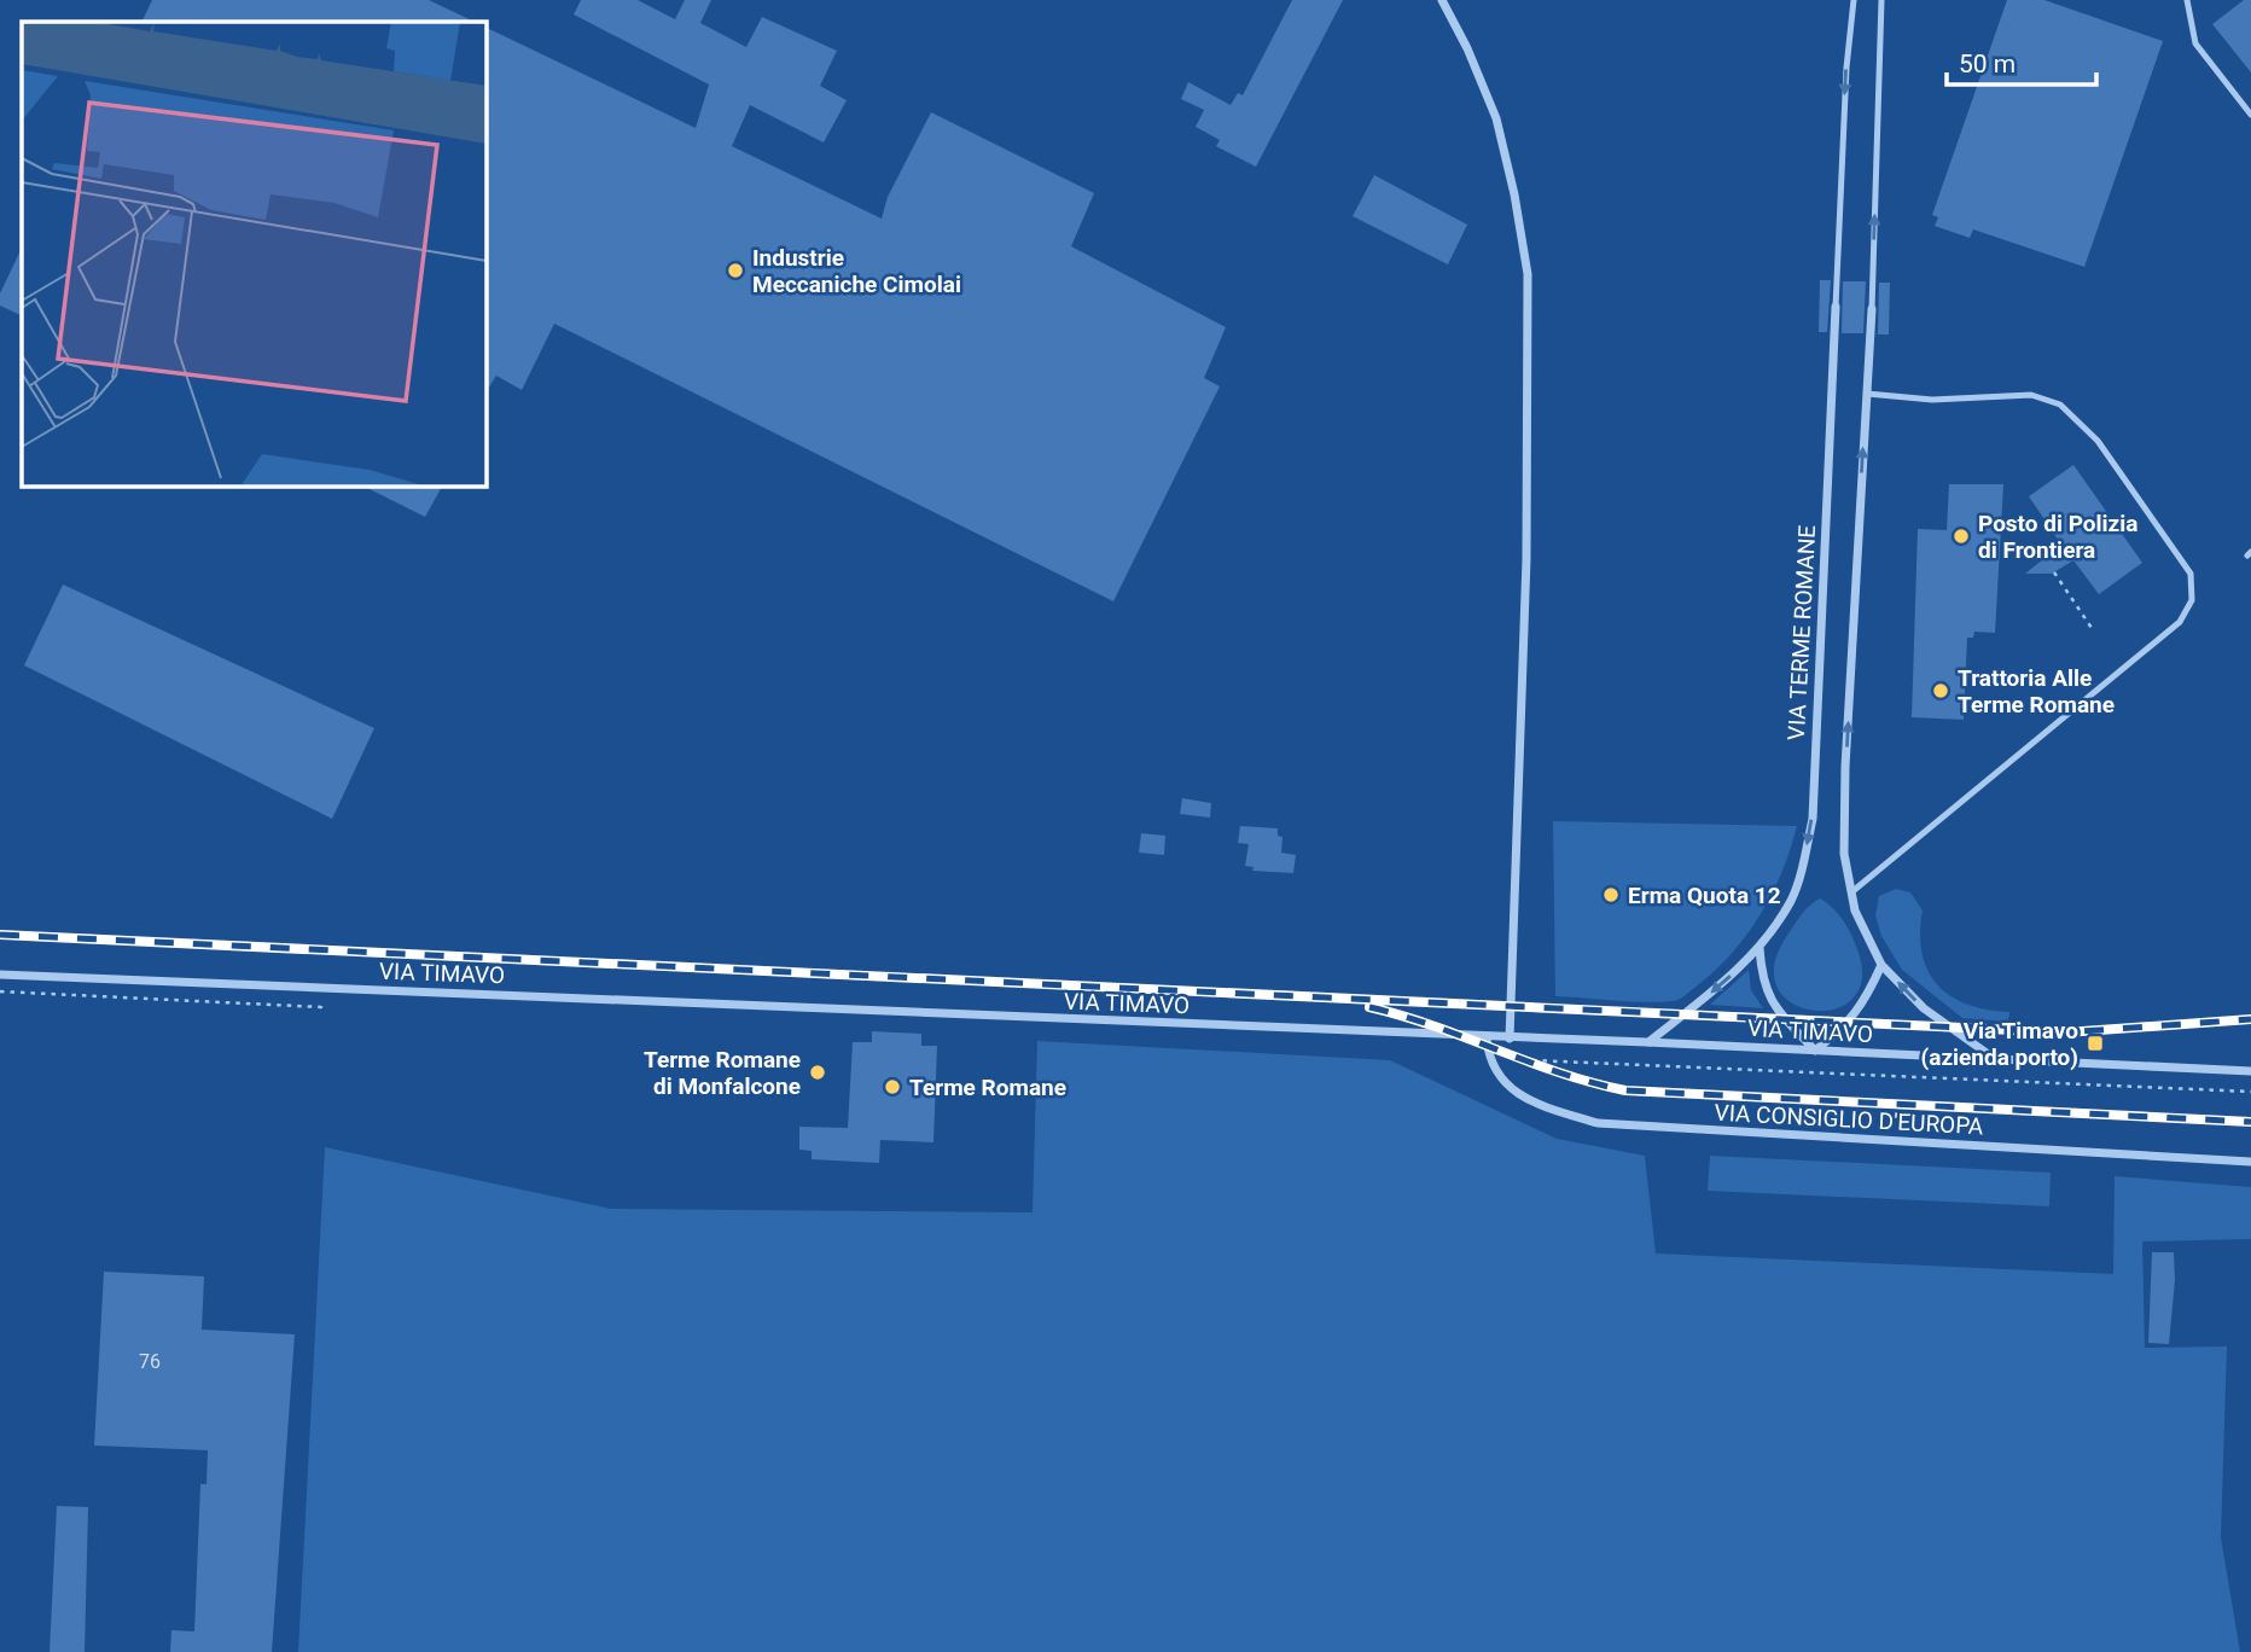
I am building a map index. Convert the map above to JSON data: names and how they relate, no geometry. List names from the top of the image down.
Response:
{
  "streets": {
    "street": ["VIA TERME ROMANE", "VIA TIMAVO", "VIA CONSIGLIO D'EUROPA"]
  },
  "crossings": [
    ["VIA TERME ROMANE", "VIA TIMAVO"],
    ["VIA TIMAVO", "VIA CONSIGLIO D'EUROPA"]
  ],
  "places": {
    "other": [
      "Industrie Meccaniche Cimolai",
      "Posto di Polizia di Frontiera",
      "Trattoria Alle Terme Romane",
      "Erma Quota 12",
      "Terme Romane di Monfalcone",
      "Terme Romane"
    ],
    "transit": ["Via Timavo (azienda porto)"]
  },
  "house_numbers": ["76"],
  "scale_bar": "50 m"
}
